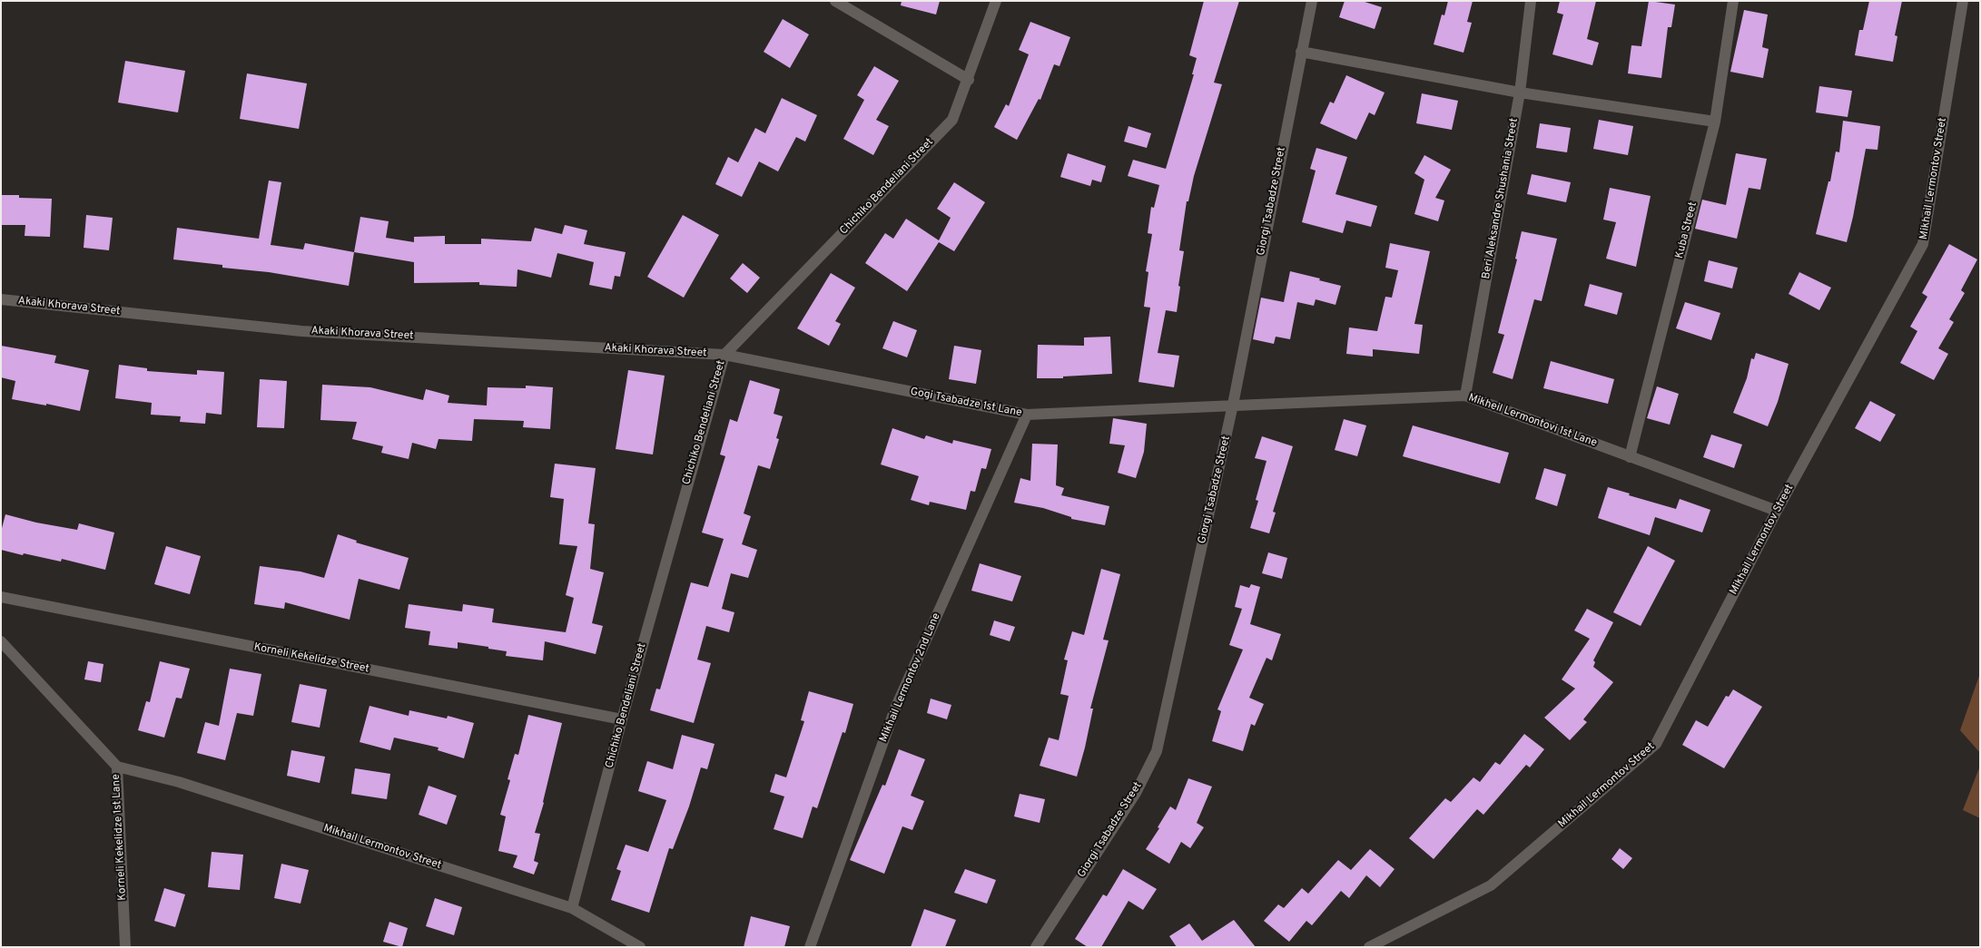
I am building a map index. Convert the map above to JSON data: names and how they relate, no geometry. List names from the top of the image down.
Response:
{
  "streets": {
    "street": [
      "Mikhail Lermontov Street",
      "Chichiko Bendeliani Street",
      "Beri Aleksandre Shushania Street",
      "Giorgi Tsabadze Street",
      "Kuba Street",
      "Akaki Khorava Street",
      "Gogi Tsabadze 1st Lane",
      "Mikheil Lermontovi 1st Lane",
      "Korneli Kekelidze Street",
      "Mikhail Lermontov 2nd Lane",
      "Korneli Kekelidze 1st Lane"
    ]
  },
  "crossings": [
    ["Mikhail Lermontov Street", "Chichiko Bendeliani Street"],
    ["Mikhail Lermontov Street", "Mikheil Lermontovi 1st Lane"],
    ["Mikhail Lermontov Street", "Korneli Kekelidze 1st Lane"],
    ["Chichiko Bendeliani Street", "Akaki Khorava Street"],
    ["Chichiko Bendeliani Street", "Gogi Tsabadze 1st Lane"],
    ["Chichiko Bendeliani Street", "Korneli Kekelidze Street"],
    ["Beri Aleksandre Shushania Street", "Mikheil Lermontovi 1st Lane"],
    ["Giorgi Tsabadze Street", "Gogi Tsabadze 1st Lane"],
    ["Giorgi Tsabadze Street", "Mikheil Lermontovi 1st Lane"],
    ["Kuba Street", "Mikheil Lermontovi 1st Lane"],
    ["Akaki Khorava Street", "Gogi Tsabadze 1st Lane"],
    ["Gogi Tsabadze 1st Lane", "Mikheil Lermontovi 1st Lane"],
    ["Gogi Tsabadze 1st Lane", "Mikhail Lermontov 2nd Lane"]
  ]
}
